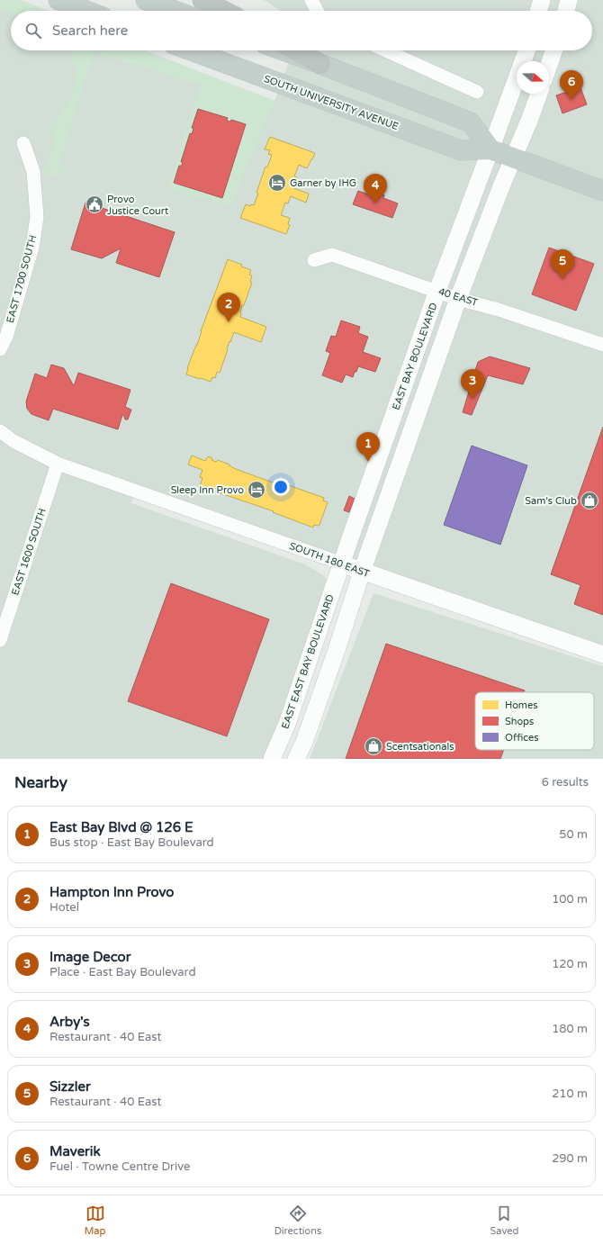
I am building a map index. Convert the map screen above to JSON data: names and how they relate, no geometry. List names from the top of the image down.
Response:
{
  "streets": {
    "highway": ["SOUTH UNIVERSITY AVENUE"],
    "street": [
      "EAST 1700 SOUTH",
      "40 EAST",
      "EAST BAY BOULEVARD",
      "EAST 1600 SOUTH",
      "SOUTH 180 EAST",
      "EAST EAST BAY BOULEVARD"
    ]
  },
  "crossings": [
    ["SOUTH UNIVERSITY AVENUE", "EAST BAY BOULEVARD"],
    ["40 EAST", "EAST BAY BOULEVARD"],
    ["EAST BAY BOULEVARD", "SOUTH 180 EAST"],
    ["EAST BAY BOULEVARD", "EAST EAST BAY BOULEVARD"],
    ["EAST 1600 SOUTH", "SOUTH 180 EAST"],
    ["SOUTH 180 EAST", "EAST EAST BAY BOULEVARD"]
  ],
  "places": {
    "hotel": ["Garner by IHG", "Sleep Inn Provo"],
    "public building": ["Provo Justice Court"],
    "shop": ["Sam's Club", "Scentsationals"]
  },
  "legend": ["Homes", "Shops", "Offices"],
  "north": "right",
  "page": {
    "search": "Search here",
    "pins": [
      "6",
      "4",
      "5",
      "2",
      "3",
      "1"
    ],
    "heading": ["Nearby", "6 results"],
    "list": [
      {
        "mark": "1",
        "name": "East Bay Blvd @ 126 E",
        "note": "Bus stop · East Bay Boulevard",
        "value": "50 m"
      },
      {
        "mark": "2",
        "name": "Hampton Inn Provo",
        "note": "Hotel",
        "value": "100 m"
      },
      {
        "mark": "3",
        "name": "Image Decor",
        "note": "Place · East Bay Boulevard",
        "value": "120 m"
      },
      {
        "mark": "4",
        "name": "Arby's",
        "note": "Restaurant · 40 East",
        "value": "180 m"
      },
      {
        "mark": "5",
        "name": "Sizzler",
        "note": "Restaurant · 40 East",
        "value": "210 m"
      },
      {
        "mark": "6",
        "name": "Maverik",
        "note": "Fuel · Towne Centre Drive",
        "value": "290 m"
      }
    ],
    "nav": ["Map", "Directions", "Saved"]
  }
}
